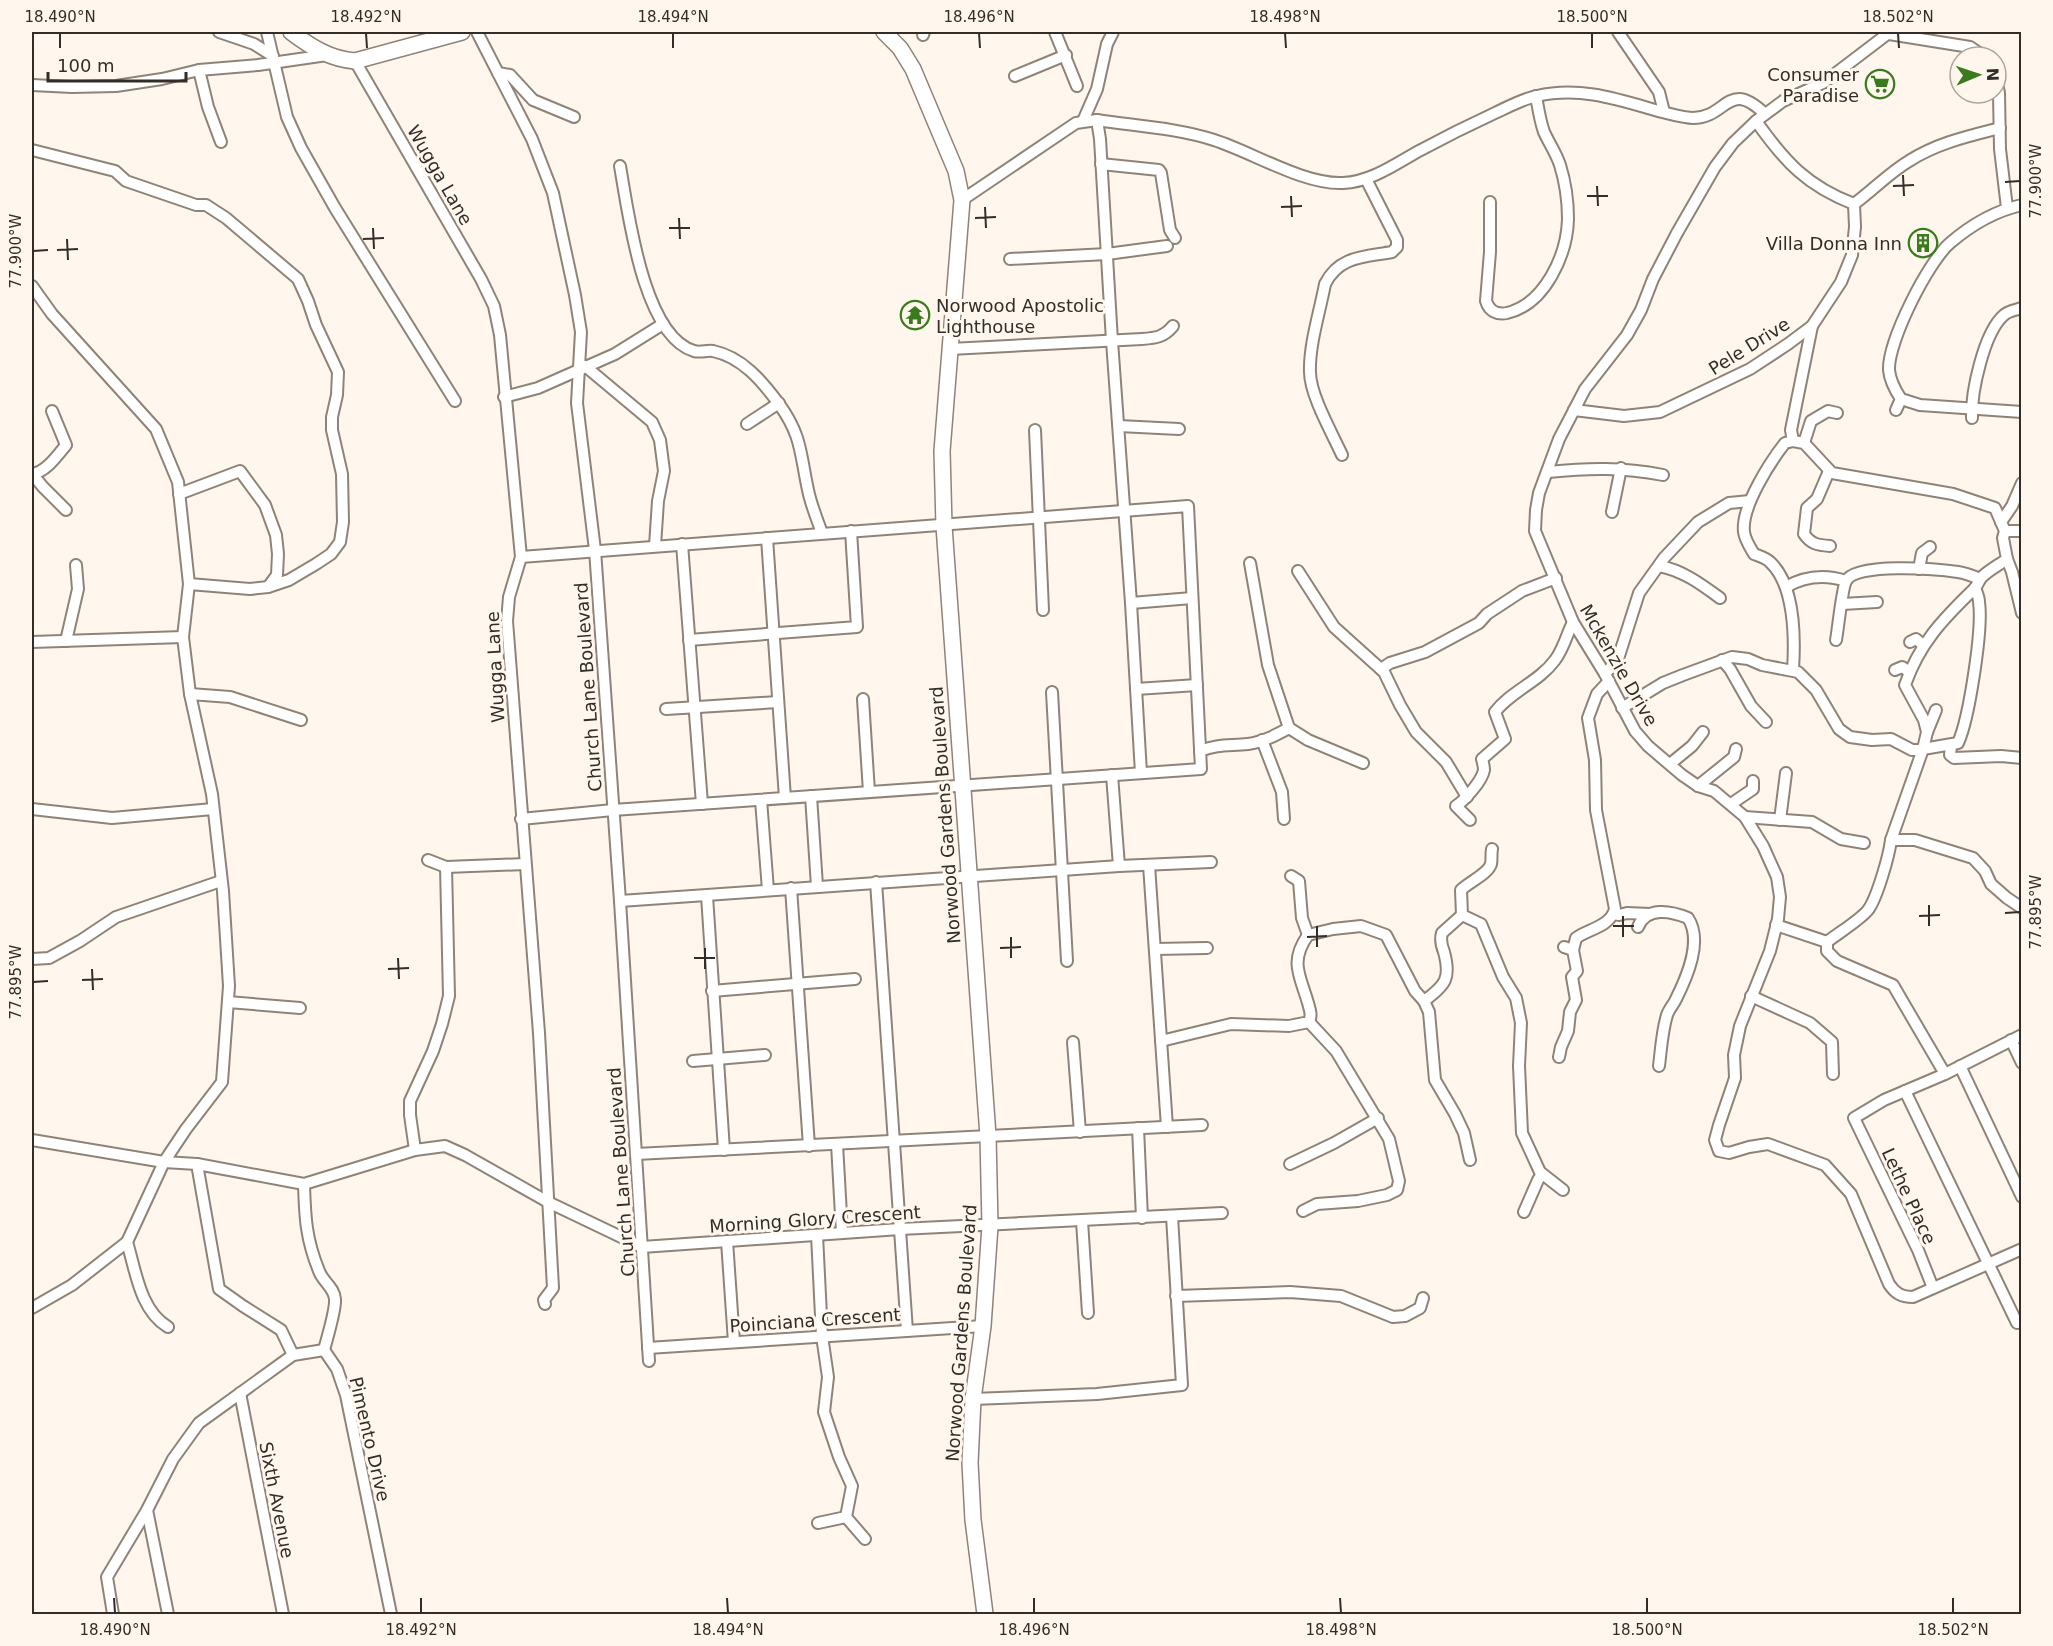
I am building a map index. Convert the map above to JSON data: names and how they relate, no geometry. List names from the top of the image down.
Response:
{
  "streets": {
    "street": [
      "Wugga Lane",
      "Pele Drive",
      "Mckenzie Drive",
      "Church Lane Boulevard",
      "Norwood Gardens Boulevard",
      "Lethe Place",
      "Morning Glory Crescent",
      "Poinciana Crescent",
      "Pimento Drive",
      "Sixth Avenue"
    ]
  },
  "crossings": [
    ["Pele Drive", "Mckenzie Drive"],
    ["Mckenzie Drive", "Lethe Place"],
    ["Church Lane Boulevard", "Morning Glory Crescent"],
    ["Church Lane Boulevard", "Poinciana Crescent"],
    ["Norwood Gardens Boulevard", "Morning Glory Crescent"],
    ["Norwood Gardens Boulevard", "Poinciana Crescent"]
  ],
  "places": {
    "supermarket": ["Consumer Paradise"],
    "building": ["Villa Donna Inn"],
    "temple": ["Norwood Apostolic Lighthouse"]
  },
  "scale_bar": "100 m",
  "north": "right",
  "coordinates": [
    "18.490°N",
    "18.492°N",
    "18.494°N",
    "18.496°N",
    "18.498°N",
    "18.500°N",
    "18.502°N",
    "77.900°W",
    "77.895°W"
  ]
}
